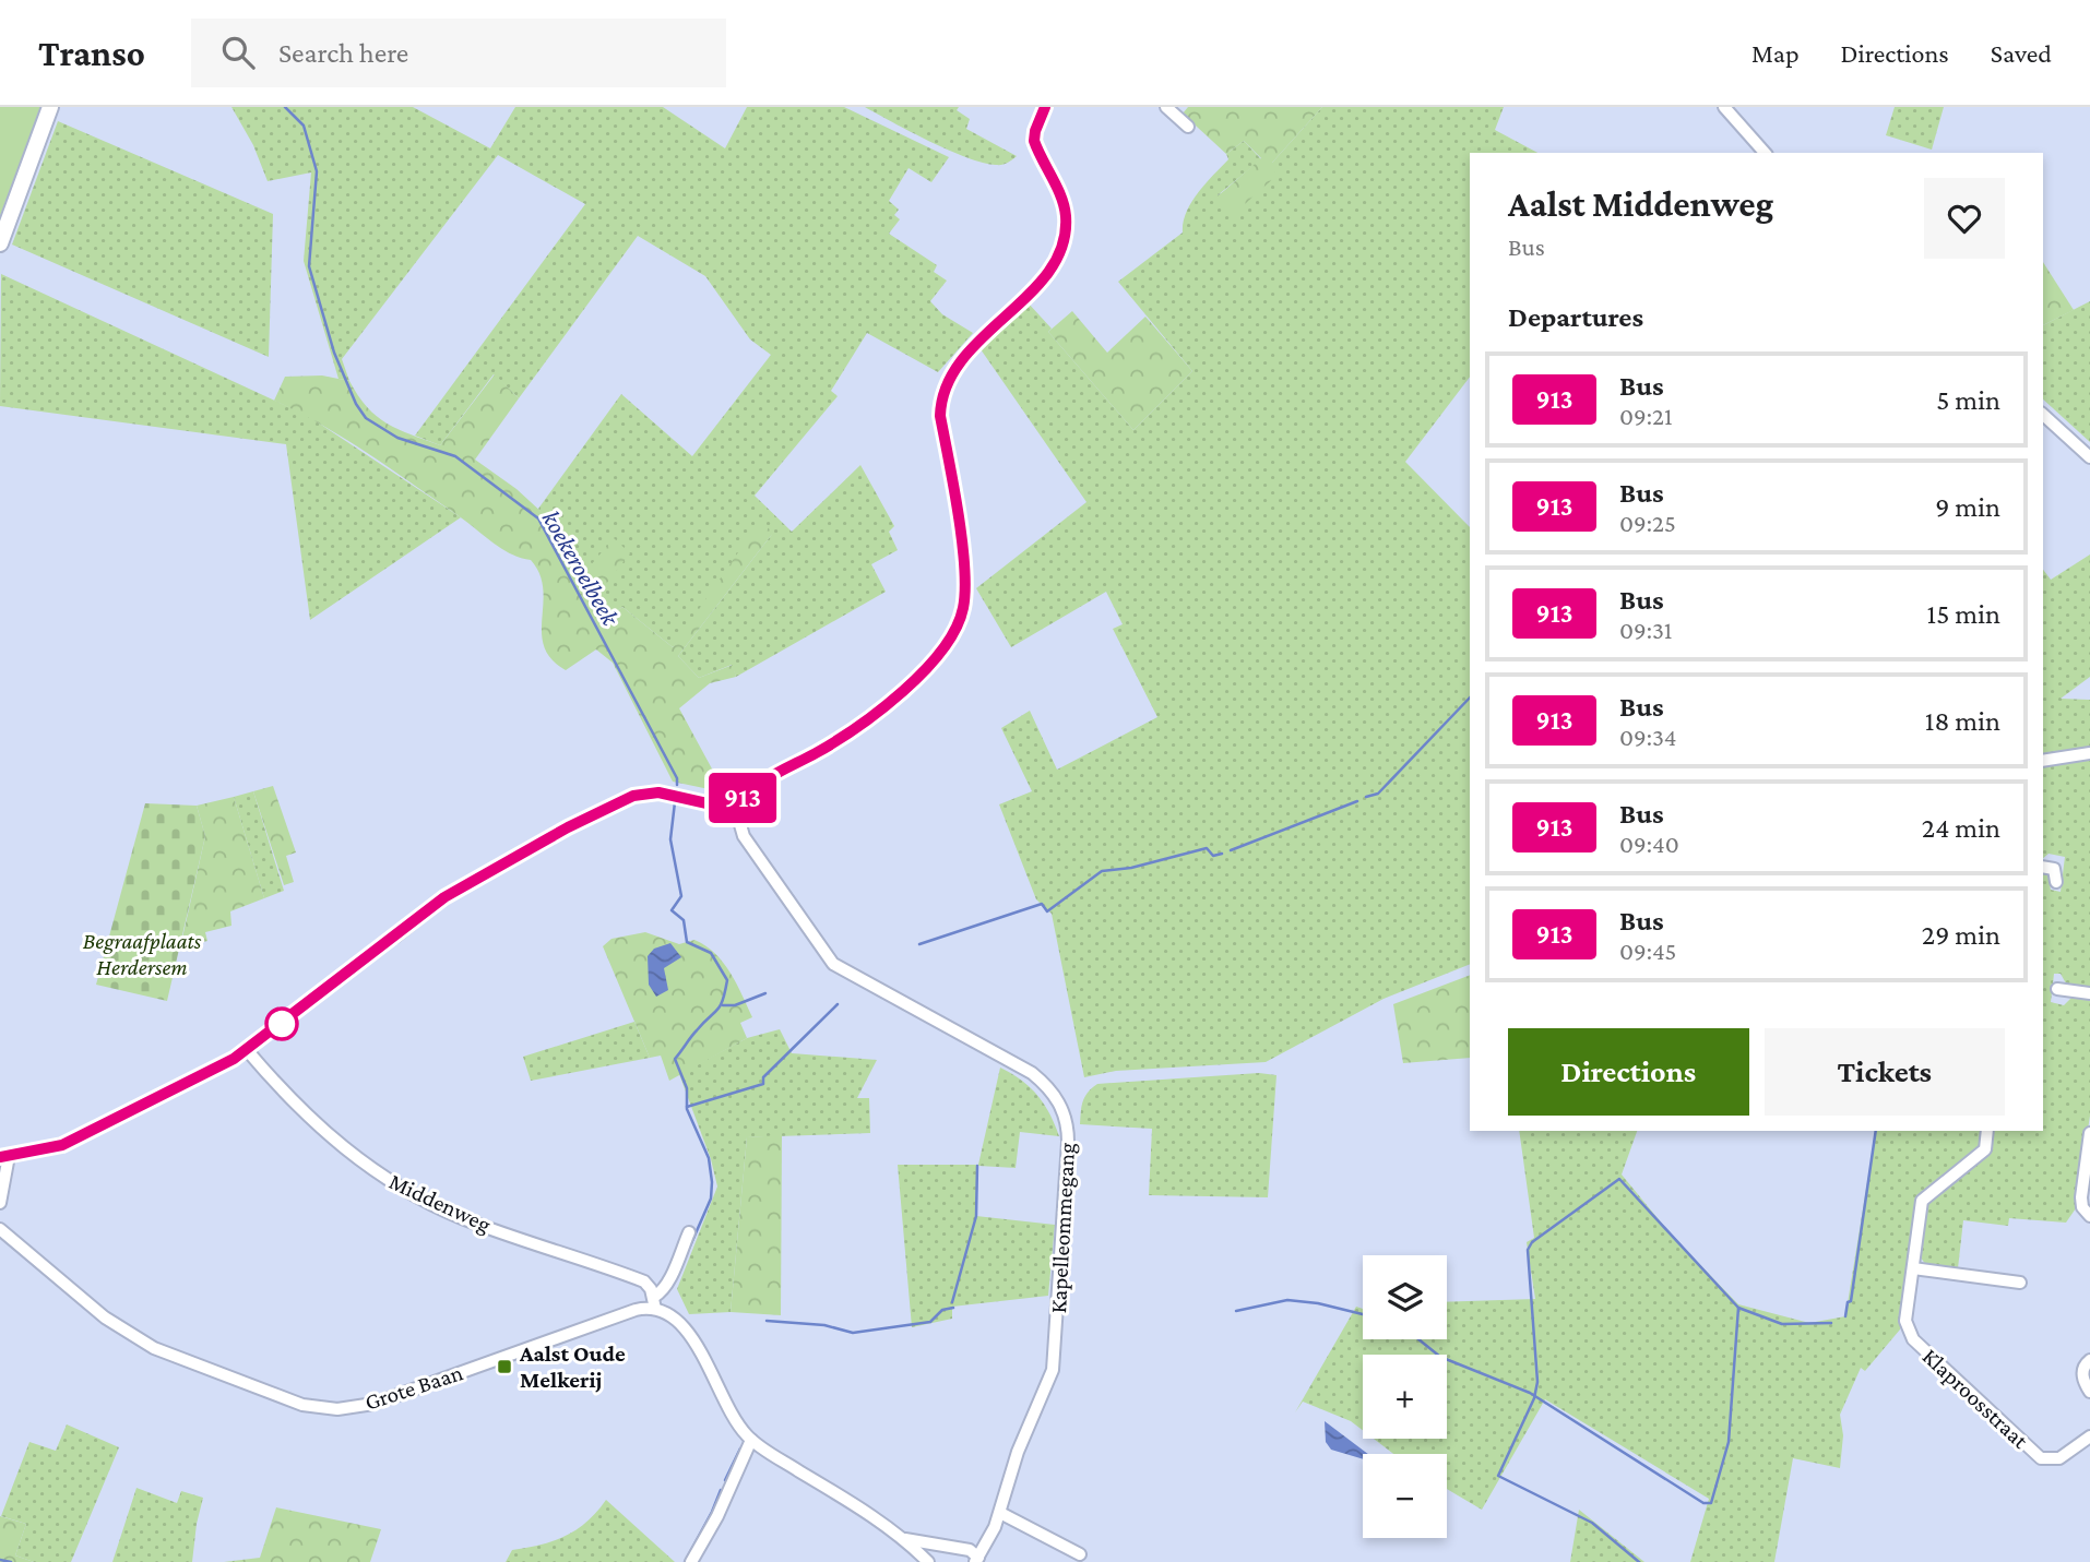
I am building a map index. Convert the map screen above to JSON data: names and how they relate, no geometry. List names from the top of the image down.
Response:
{
  "streets": {
    "street": [
      "Middenweg",
      "Kapelleommegang",
      "Grote Baan",
      "Klaproosstraat"
    ]
  },
  "crossings": [
    ["Middenweg", "Grote Baan"]
  ],
  "water": ["koekeroelbeek"],
  "parks": ["Begraafplaats Herdersem"],
  "places": {
    "transit": ["Aalst Oude Melkerij"]
  },
  "lines": ["bus line 913"],
  "page": {
    "header": "Transo",
    "search": "Search here",
    "nav": ["Map", "Directions", "Saved"],
    "on_map": "913",
    "heading": [
      ["Aalst Middenweg", "Bus"],
      "Departures"
    ],
    "list": [
      {
        "mark": "913",
        "name": "Bus",
        "note": "09:21",
        "value": "5 min"
      },
      {
        "mark": "913",
        "name": "Bus",
        "note": "09:25",
        "value": "9 min"
      },
      {
        "mark": "913",
        "name": "Bus",
        "note": "09:31",
        "value": "15 min"
      },
      {
        "mark": "913",
        "name": "Bus",
        "note": "09:34",
        "value": "18 min"
      },
      {
        "mark": "913",
        "name": "Bus",
        "note": "09:40",
        "value": "24 min"
      },
      {
        "mark": "913",
        "name": "Bus",
        "note": "09:45",
        "value": "29 min"
      }
    ],
    "buttons": ["Directions", "Tickets"],
    "map_buttons": ["+", "−"]
  }
}
